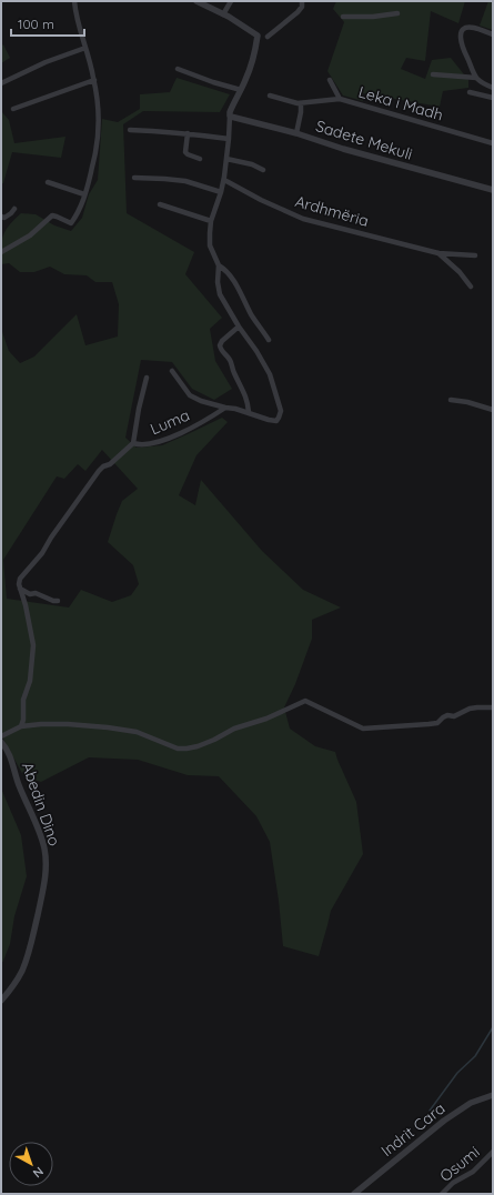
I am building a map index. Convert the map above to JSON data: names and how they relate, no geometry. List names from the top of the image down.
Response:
{
  "streets": {
    "street": [
      "Leka i Madh",
      "Sadete Mekuli",
      "Ardhmëria",
      "Luma",
      "Abedin Dino",
      "Indrit Cara",
      "Osumi"
    ]
  },
  "scale_bar": "100 m",
  "north": "bottom right"
}
